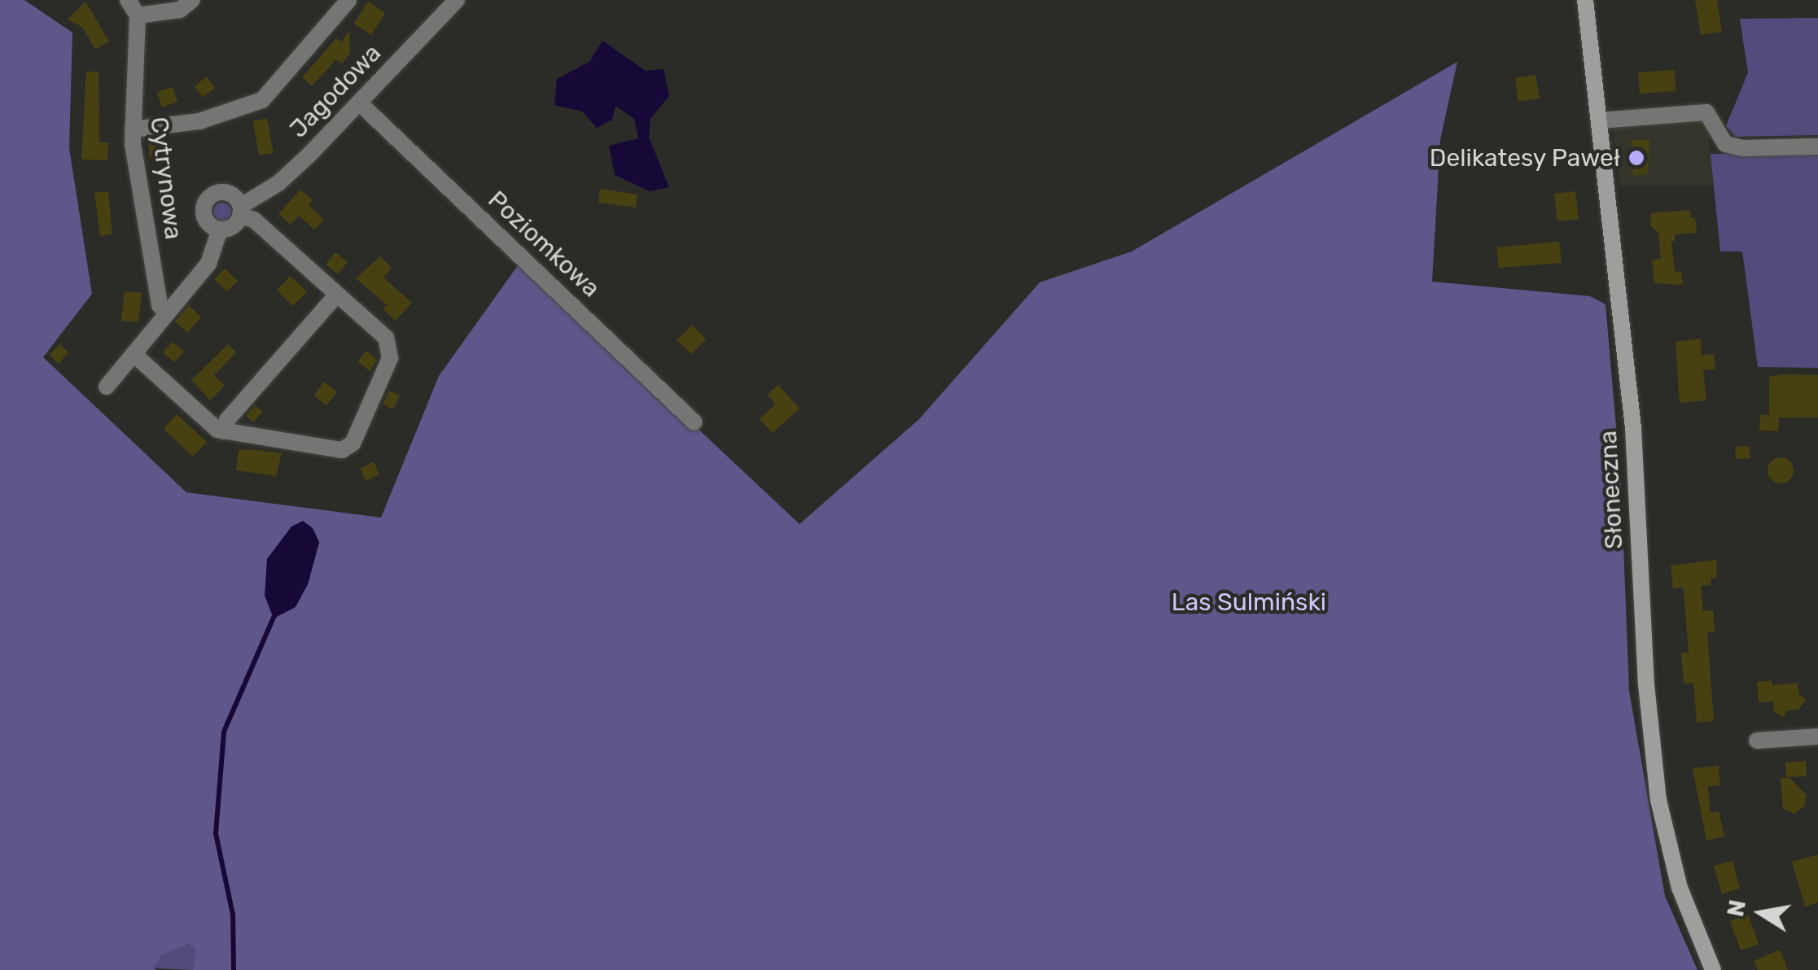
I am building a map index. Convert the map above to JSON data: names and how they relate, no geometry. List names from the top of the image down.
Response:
{
  "streets": {
    "street": [
      "Jagodowa",
      "Cytrynowa",
      "Poziomkowa",
      "Słoneczna"
    ]
  },
  "crossings": [
    ["Jagodowa", "Poziomkowa"]
  ],
  "parks": ["Las Sulmiński"],
  "places": ["Delikatesy Paweł"],
  "north": "left"
}
